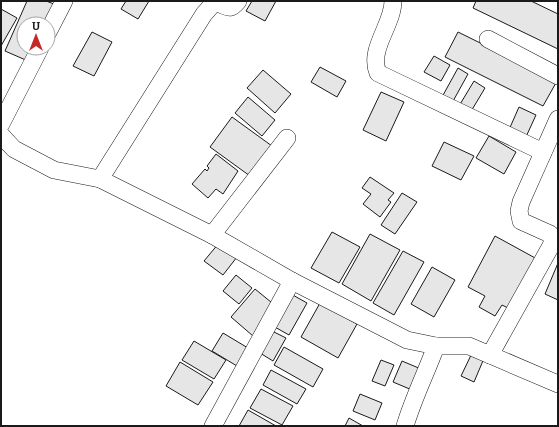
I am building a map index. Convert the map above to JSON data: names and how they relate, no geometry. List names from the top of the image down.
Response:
{
  "north": "top"
}
